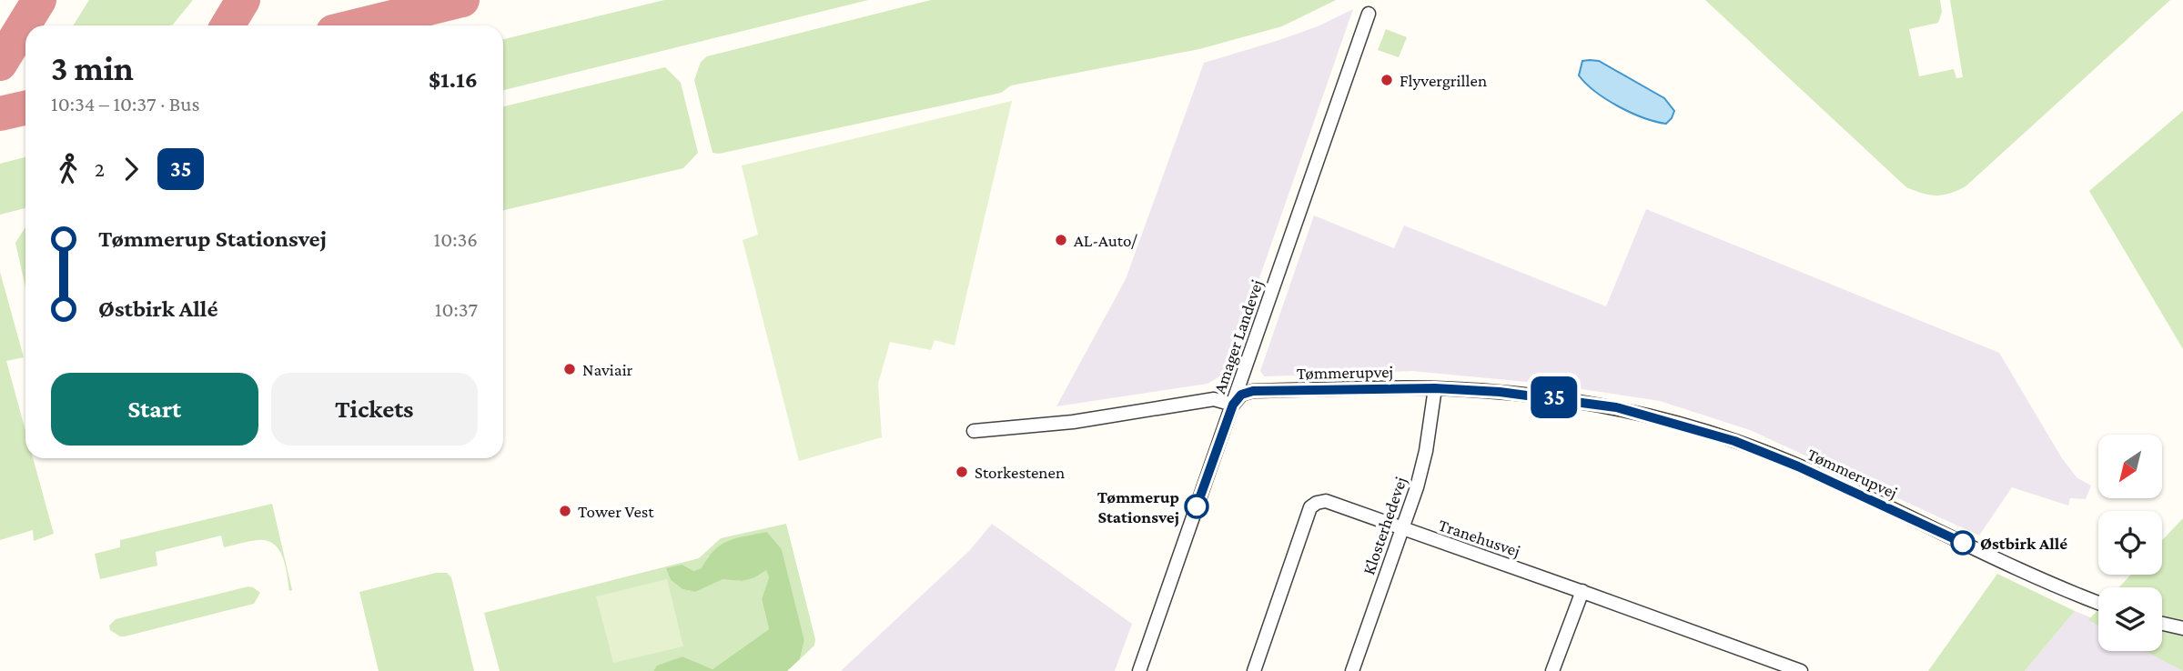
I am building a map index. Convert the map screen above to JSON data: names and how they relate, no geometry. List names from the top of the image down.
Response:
{
  "streets": {
    "street": [
      "Amager Landevej",
      "Tømmerupvej",
      "Klosterhedevej",
      "Tranehusvej"
    ]
  },
  "crossings": [
    ["Amager Landevej", "Tømmerupvej"],
    ["Tømmerupvej", "Klosterhedevej"],
    ["Klosterhedevej", "Tranehusvej"]
  ],
  "places": [
    "Flyvergrillen",
    "AL-Auto/",
    "Naviair",
    "Storkestenen",
    "Tømmerup Stationsvej",
    "Tower Vest",
    "Østbirk Allé"
  ],
  "lines": ["bus line 35"],
  "north": "bottom left",
  "page": {
    "on_map": "35",
    "heading": ["3 min", "10:34 – 10:37 · Bus", "$1.16"],
    "legs": ["2", "35"],
    "list": [
      {
        "name": "Tømmerup Stationsvej",
        "value": "10:36"
      },
      {
        "name": "Østbirk Allé",
        "value": "10:37"
      }
    ],
    "buttons": ["Start", "Tickets"]
  }
}
